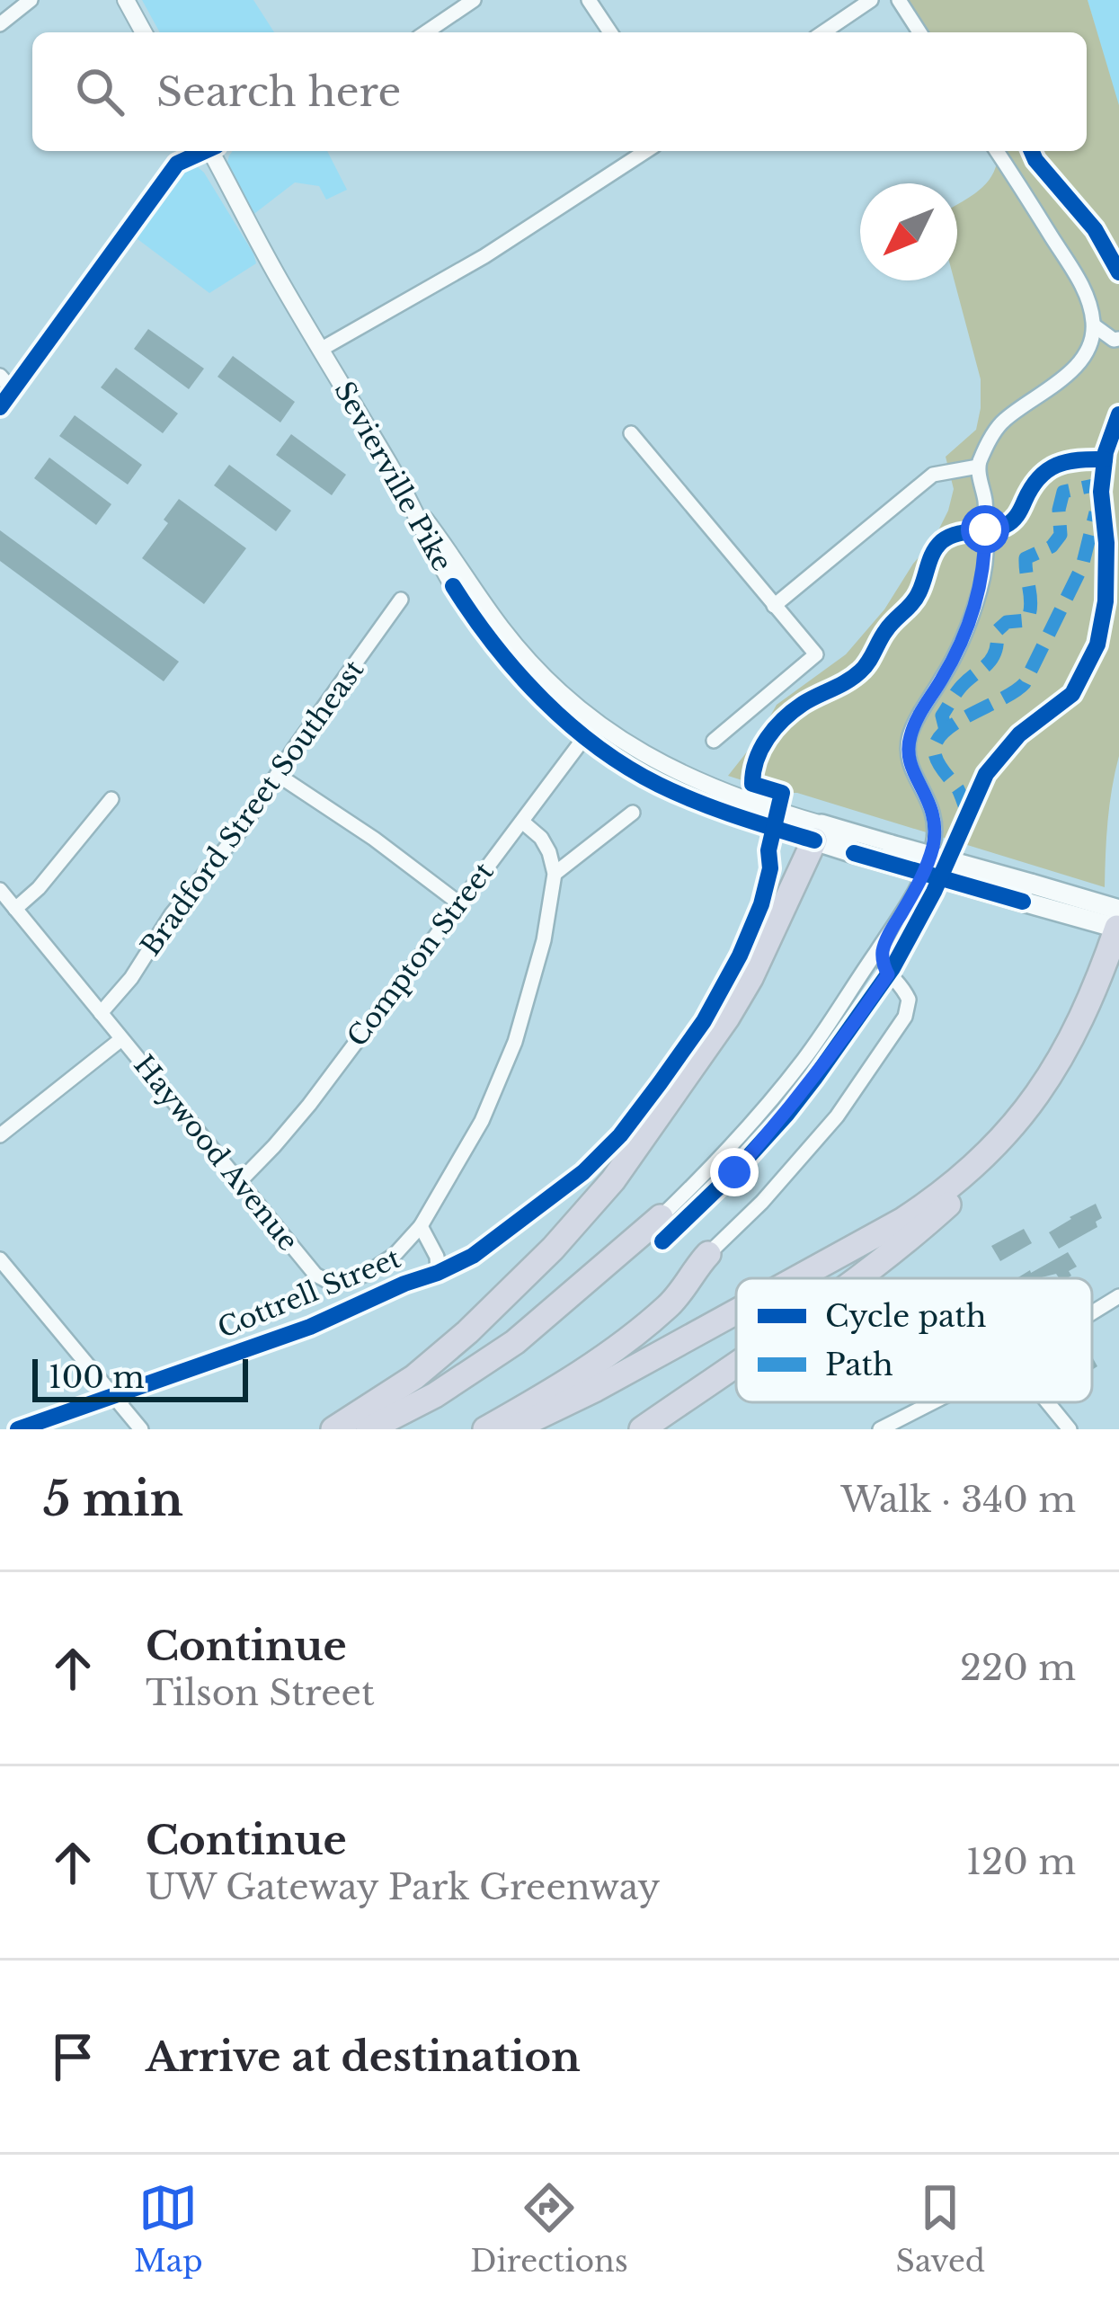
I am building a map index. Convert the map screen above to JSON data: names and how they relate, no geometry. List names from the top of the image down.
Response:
{
  "streets": {
    "main road": ["Sevierville Pike"],
    "street": [
      "Bradford Street Southeast",
      "Compton Street",
      "Haywood Avenue",
      "Cottrell Street"
    ]
  },
  "crossings": [
    ["Sevierville Pike", "Compton Street"],
    ["Bradford Street Southeast", "Haywood Avenue"],
    ["Compton Street", "Haywood Avenue"],
    ["Haywood Avenue", "Cottrell Street"]
  ],
  "legend": ["Cycle path", "Path"],
  "scale_bar": "100 m",
  "north": "bottom left",
  "page": {
    "search": "Search here",
    "scale": "100 m",
    "heading": ["5 min", "Walk · 340 m"],
    "list": [
      ["Continue", "Tilson Street", "220 m"],
      ["Continue", "UW Gateway Park Greenway", "120 m"],
      "Arrive at destination"
    ],
    "nav": ["Map", "Directions", "Saved"]
  }
}
